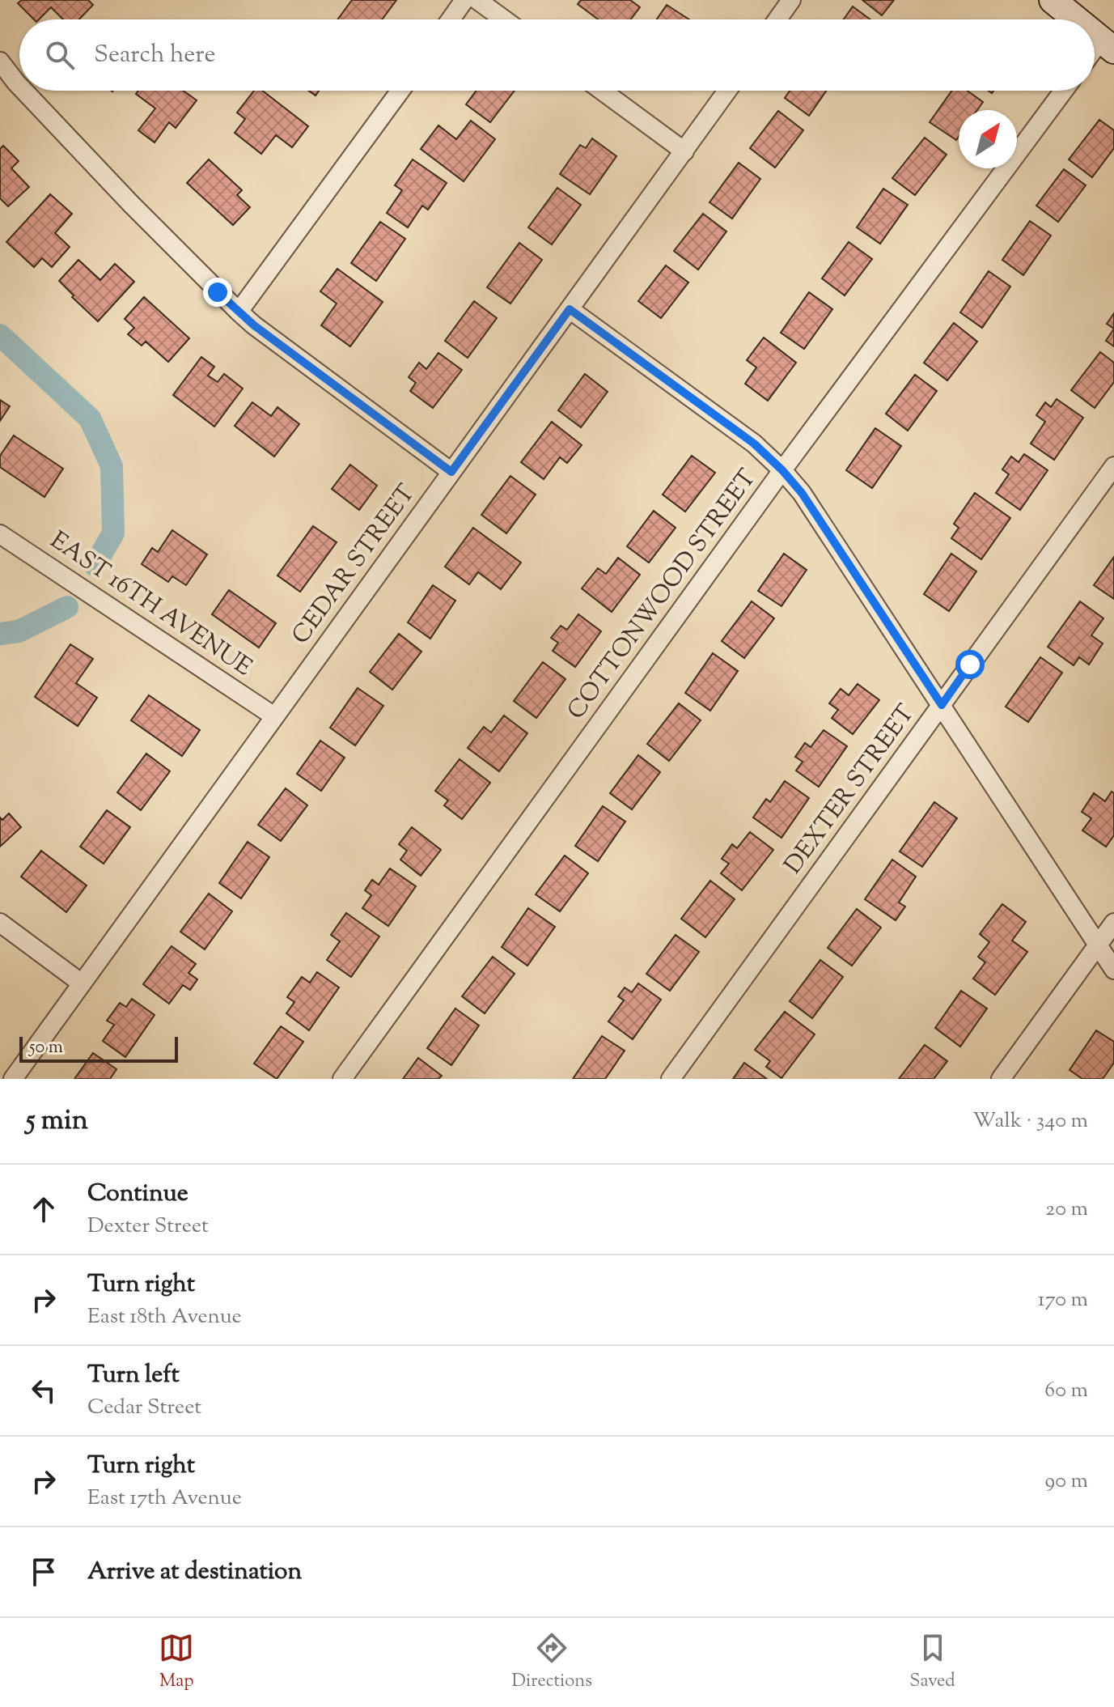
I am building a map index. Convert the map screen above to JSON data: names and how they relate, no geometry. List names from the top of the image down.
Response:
{
  "streets": {
    "street": [
      "CEDAR STREET",
      "COTTONWOOD STREET",
      "EAST 16TH AVENUE",
      "DEXTER STREET"
    ]
  },
  "crossings": [
    ["CEDAR STREET", "EAST 16TH AVENUE"]
  ],
  "scale_bar": "50 m",
  "north": "top right",
  "page": {
    "search": "Search here",
    "scale": "50 m",
    "heading": ["5 min", "Walk · 340 m"],
    "list": [
      ["Continue", "Dexter Street", "20 m"],
      ["Turn right", "East 18th Avenue", "170 m"],
      ["Turn left", "Cedar Street", "60 m"],
      ["Turn right", "East 17th Avenue", "90 m"],
      "Arrive at destination"
    ],
    "nav": ["Map", "Directions", "Saved"]
  }
}
